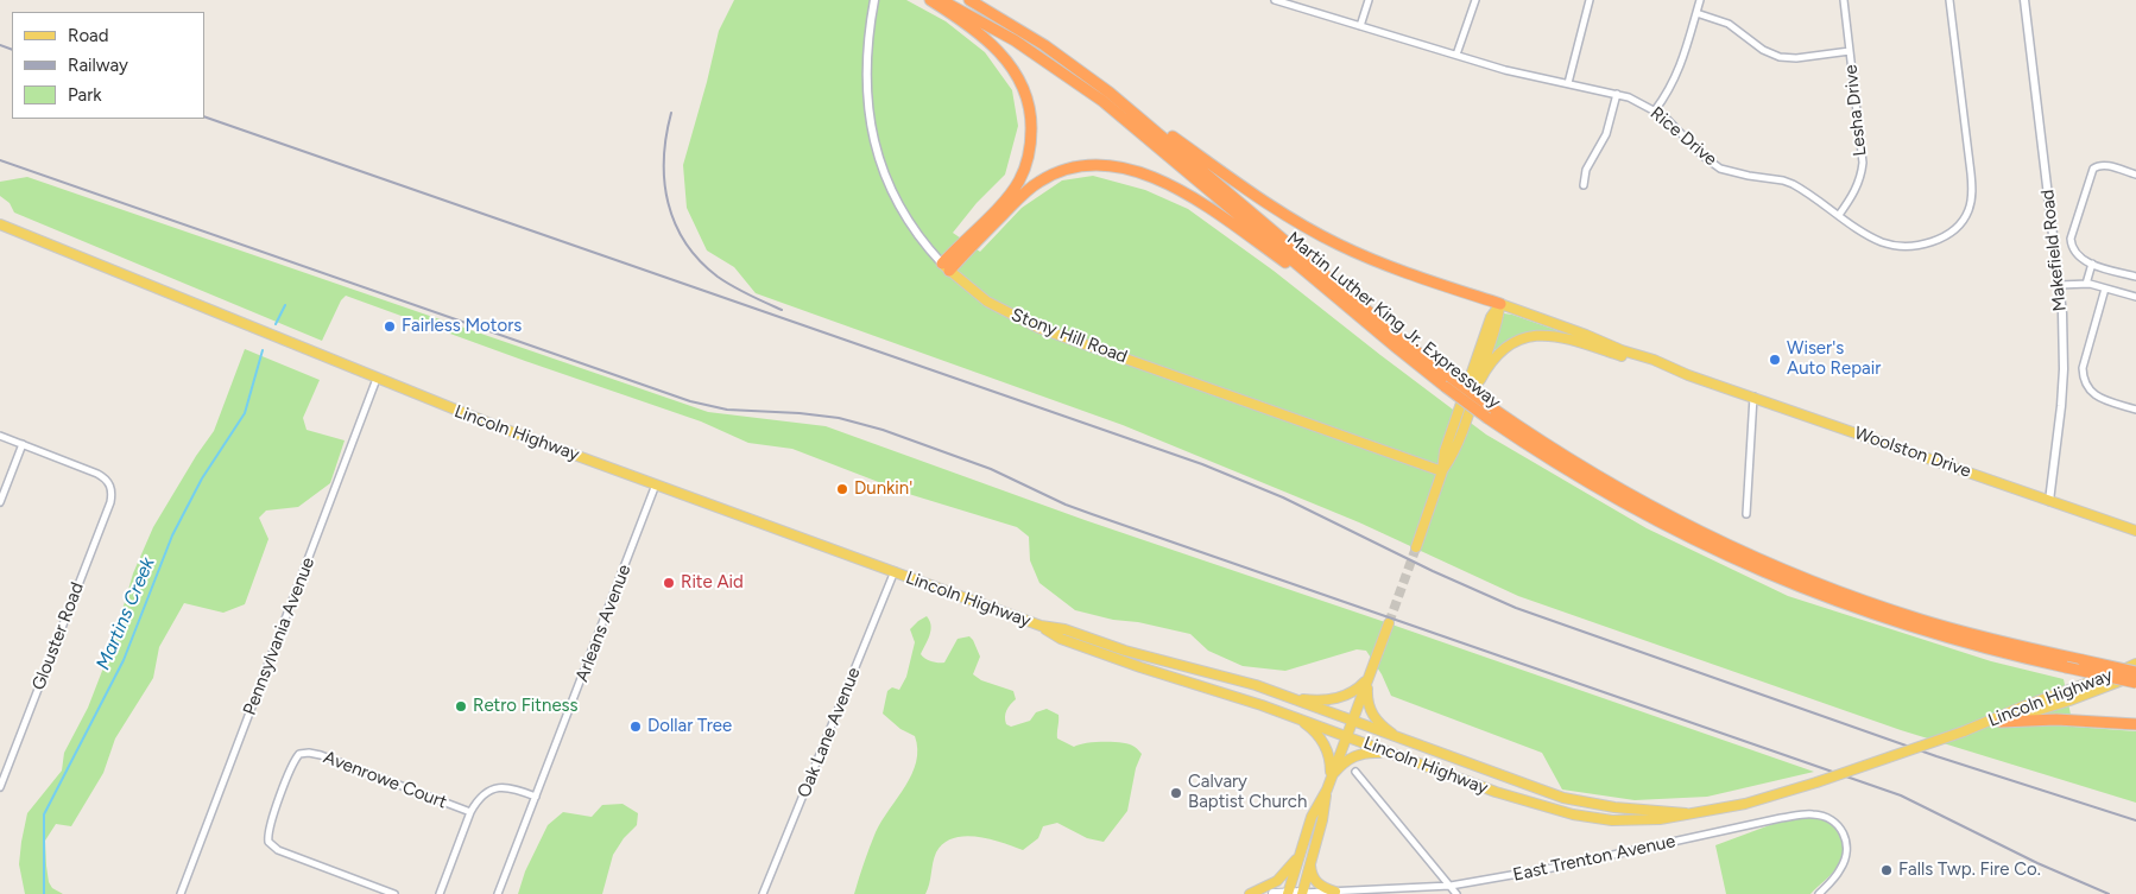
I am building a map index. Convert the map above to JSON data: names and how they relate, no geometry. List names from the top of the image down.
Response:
{
  "streets": {
    "highway": ["Martin Luther King Jr. Expressway"],
    "main road": ["Stony Hill Road", "Lincoln Highway", "Woolston Drive"],
    "street": [
      "Lesha Drive",
      "Rice Drive",
      "Makefield Road",
      "Arleans Avenue",
      "Glouster Road",
      "Pennsylvania Avenue",
      "Oak Lane Avenue",
      "Avenrowe Court",
      "East Trenton Avenue"
    ]
  },
  "crossings": [
    ["Lesha Drive", "Rice Drive"],
    ["Makefield Road", "Woolston Drive"],
    ["Martin Luther King Jr. Expressway", "Lincoln Highway"],
    ["Stony Hill Road", "Woolston Drive"],
    ["Lincoln Highway", "Arleans Avenue"],
    ["Lincoln Highway", "Pennsylvania Avenue"],
    ["Lincoln Highway", "Oak Lane Avenue"]
  ],
  "water": ["Martins Creek"],
  "places": [
    "Fairless Motors",
    "Wiser's Auto Repair",
    "Dunkin'",
    "Rite Aid",
    "Retro Fitness",
    "Dollar Tree",
    "Calvary Baptist Church",
    "Falls Twp. Fire Co."
  ],
  "legend": ["Road", "Railway", "Park"]
}
